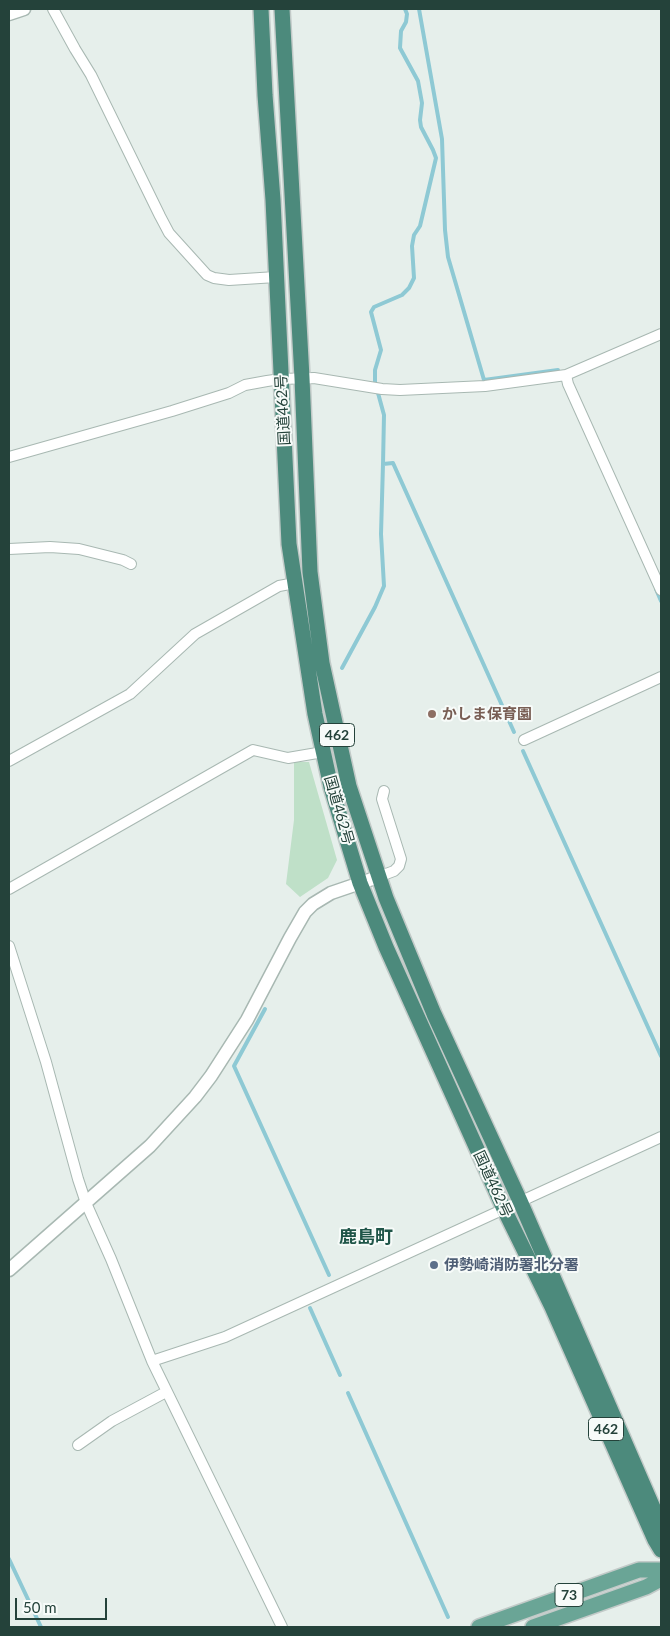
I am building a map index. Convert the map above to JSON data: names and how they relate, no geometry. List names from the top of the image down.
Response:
{
  "streets": {
    "highway": ["国道462号", "462"],
    "main road": ["73"]
  },
  "districts": ["鹿島町"],
  "places": ["かしま保育園", "伊勢崎消防署北分署"],
  "scale_bar": "50 m"
}
